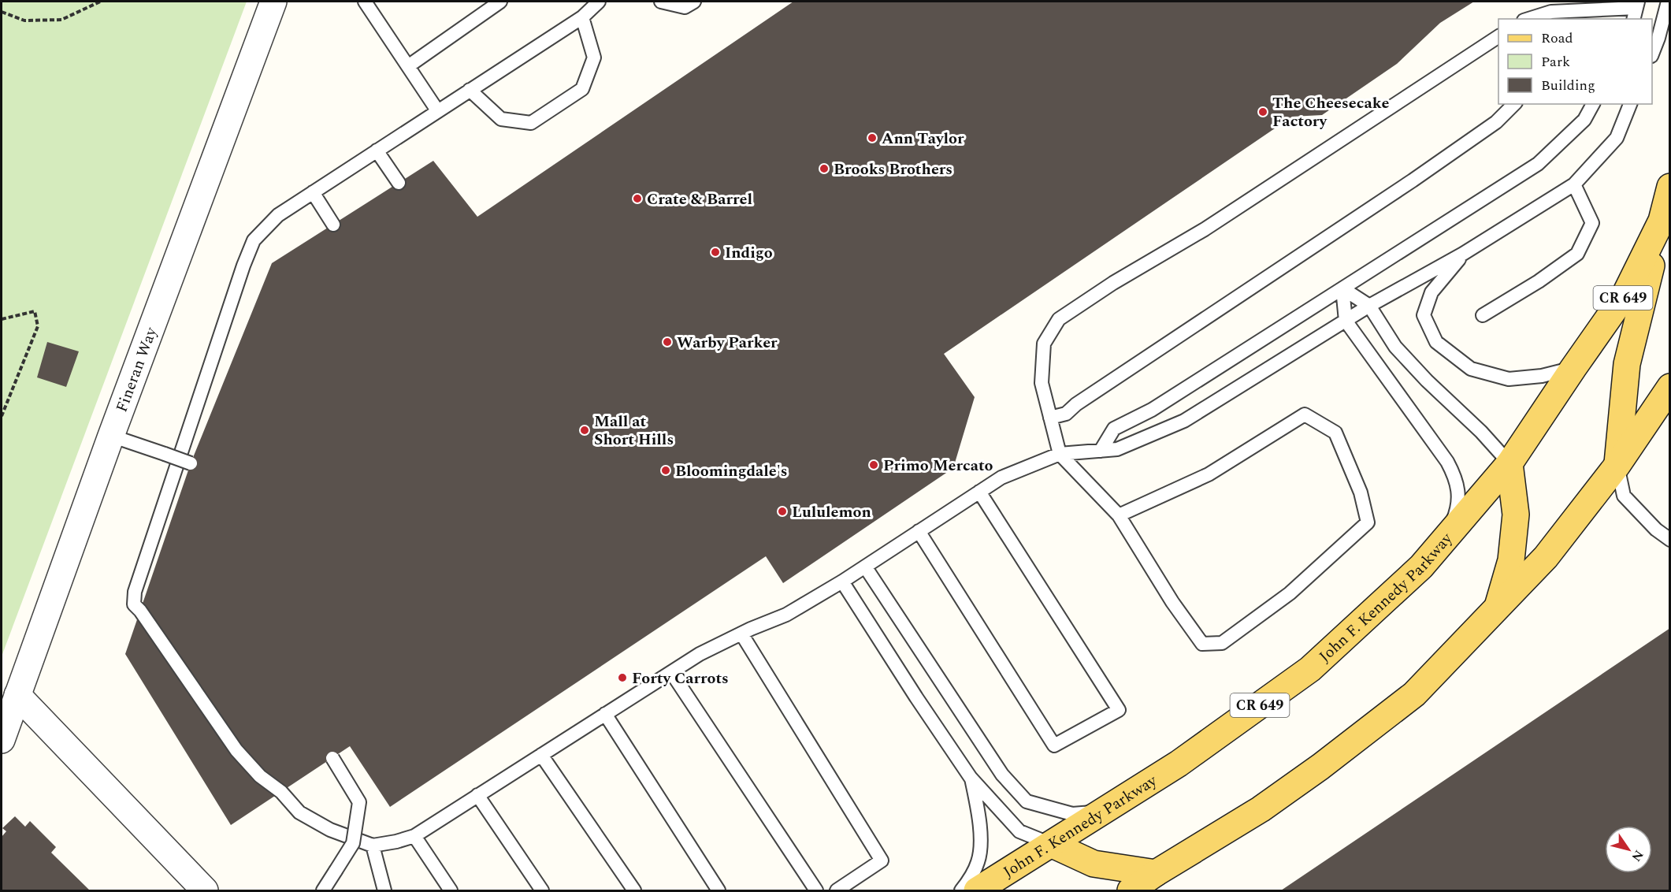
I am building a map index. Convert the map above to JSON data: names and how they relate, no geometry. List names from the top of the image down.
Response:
{
  "streets": {
    "main road": ["CR 649", "John F. Kennedy Parkway"],
    "street": ["Fineran Way"]
  },
  "places": [
    "The Cheesecake Factory",
    "Ann Taylor",
    "Brooks Brothers",
    "Crate & Barrel",
    "Indigo",
    "Warby Parker",
    "Mall at Short Hills",
    "Primo Mercato",
    "Bloomingdale's",
    "Lululemon",
    "Forty Carrots"
  ],
  "legend": ["Road", "Park", "Building"],
  "north": "bottom right"
}
